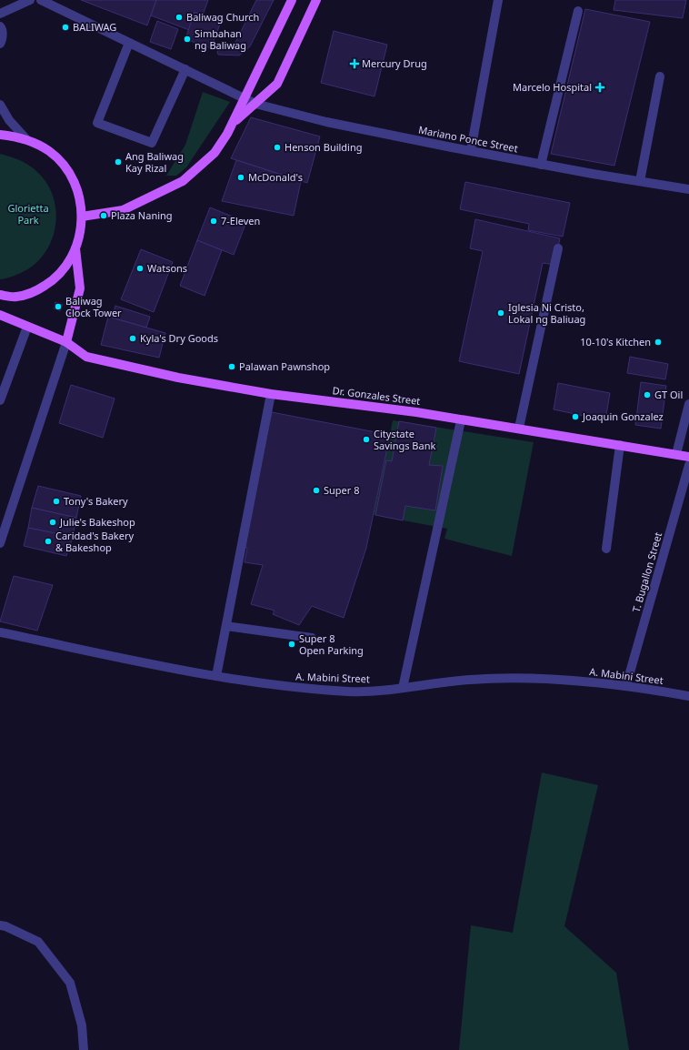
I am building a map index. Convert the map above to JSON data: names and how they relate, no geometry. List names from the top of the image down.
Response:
{
  "streets": {
    "main road": ["Dr. Gonzales Street"],
    "street": ["Mariano Ponce Street", "T. Bugallon Street", "A. Mabini Street"]
  },
  "crossings": [
    ["T. Bugallon Street", "A. Mabini Street"]
  ],
  "parks": ["Glorietta Park"],
  "places": {
    "other": [
      "Baliwag Church",
      "BALIWAG",
      "Simbahan ng Baliwag",
      "Henson Building",
      "Ang Baliwag Kay Rizal",
      "McDonald's",
      "Plaza Naning",
      "7-Eleven",
      "Watsons",
      "Baliwag Clock Tower",
      "Iglesia Ni Cristo, Lokal ng Baliuag",
      "Kyla's Dry Goods",
      "10-10's Kitchen",
      "Palawan Pawnshop",
      "GT Oil",
      "Joaquin Gonzalez",
      "Citystate Savings Bank",
      "Super 8",
      "Tony's Bakery",
      "Julie's Bakeshop",
      "Caridad's Bakery & Bakeshop",
      "Super 8 Open Parking"
    ],
    "health": ["Mercury Drug", "Marcelo Hospital"]
  }
}
